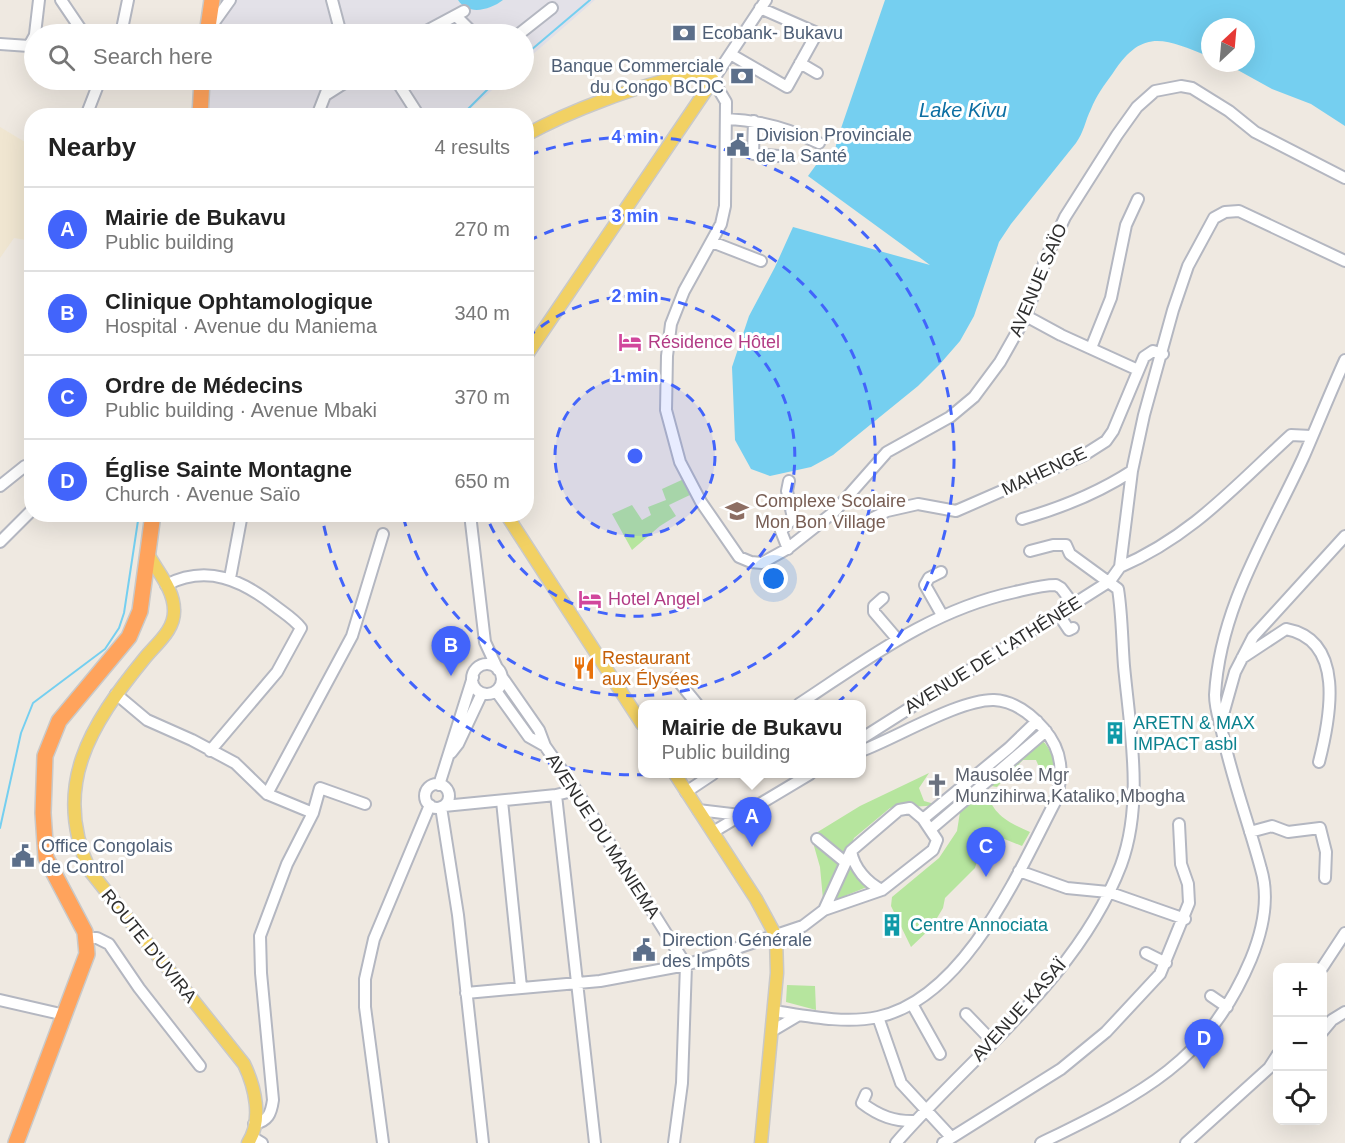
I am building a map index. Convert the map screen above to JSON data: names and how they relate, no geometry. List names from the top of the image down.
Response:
{
  "streets": {
    "main road": ["ROUTE D'UVIRA"],
    "street": [
      "AVENUE SAÏO",
      "MAHENGE",
      "AVENUE DE L'ATHÉNÉE",
      "AVENUE DU MANIEMA",
      "AVENUE KASAÏ"
    ]
  },
  "crossings": [
    ["AVENUE DE L'ATHÉNÉE", "AVENUE KASAÏ"]
  ],
  "water": ["Lake Kivu"],
  "places": {
    "bank": ["Ecobank- Bukavu", "Banque Commerciale du Congo BCDC"],
    "public building": ["Division Provinciale de la Santé", "Office Congolais de Control", "Direction Générale des Impôts"],
    "hotel": ["Résidence Hôtel", "Hotel Angel"],
    "school or university": ["Complexe Scolaire Mon Bon Village"],
    "restaurant": ["Restaurant aux Élysées"],
    "building": ["ARETN & MAX IMPACT asbl", "Centre Annociata"],
    "church": ["Mausolée Mgr Munzihirwa,Kataliko,Mbogha"]
  },
  "north": "top right",
  "page": {
    "search": "Search here",
    "heading": ["Nearby", "4 results"],
    "list": [
      {
        "mark": "A",
        "name": "Mairie de Bukavu",
        "note": "Public building",
        "value": "270 m"
      },
      {
        "mark": "B",
        "name": "Clinique Ophtamologique",
        "note": "Hospital · Avenue du Maniema",
        "value": "340 m"
      },
      {
        "mark": "C",
        "name": "Ordre de Médecins",
        "note": "Public building · Avenue Mbaki",
        "value": "370 m"
      },
      {
        "mark": "D",
        "name": "Église Sainte Montagne",
        "note": "Church · Avenue Saïo",
        "value": "650 m"
      }
    ],
    "pins": [
      "B",
      "A",
      "C",
      "D"
    ],
    "popup": ["Mairie de Bukavu", "Public building"],
    "map_buttons": ["+", "−"]
  },
  "rings": [
    "4 min",
    "3 min",
    "2 min",
    "1 min"
  ]
}
